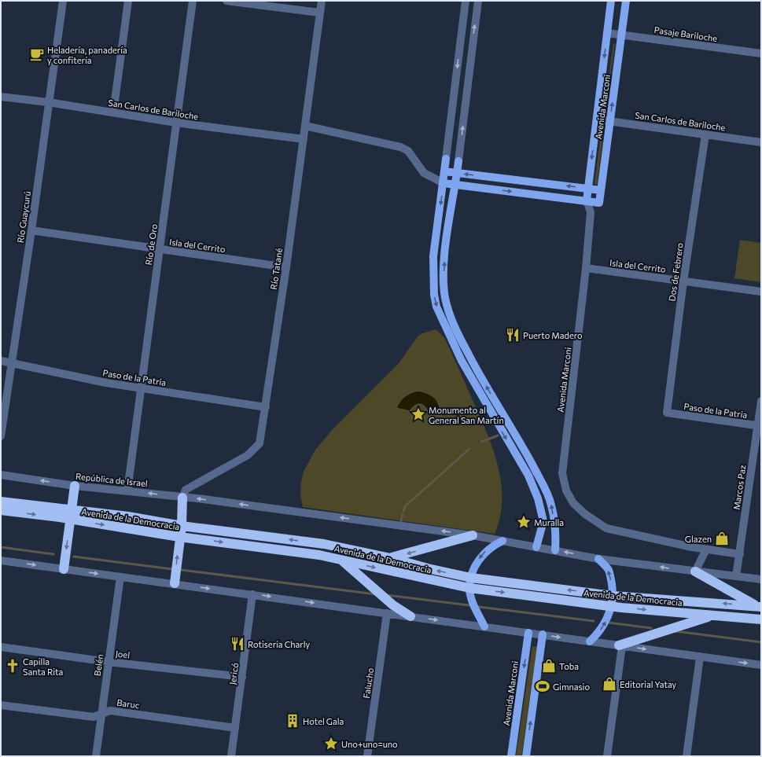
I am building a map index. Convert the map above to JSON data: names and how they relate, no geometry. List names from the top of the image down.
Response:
{
  "streets": {
    "highway": ["Avenida de la Democracia"],
    "main road": ["Avenida Marconi"],
    "street": [
      "Pasaje Bariloche",
      "San Carlos de Bariloche",
      "Río Guaycurú",
      "Río de Oro",
      "Isla del Cerrito",
      "Río Tatané",
      "Dos de Febrero",
      "Paso de la Patria",
      "República de Israel",
      "Marcos Paz",
      "Joel",
      "Belén",
      "Jericó",
      "Falucho",
      "Baruc"
    ]
  },
  "crossings": [
    ["Pasaje Bariloche", "Avenida Marconi"],
    ["Avenida Marconi", "San Carlos de Bariloche"],
    ["Avenida Marconi", "Isla del Cerrito"],
    ["San Carlos de Bariloche", "Río Guaycurú"],
    ["San Carlos de Bariloche", "Río de Oro"],
    ["San Carlos de Bariloche", "Río Tatané"],
    ["San Carlos de Bariloche", "Dos de Febrero"],
    ["Río Guaycurú", "Isla del Cerrito"],
    ["Río Guaycurú", "Paso de la Patria"],
    ["Río de Oro", "Isla del Cerrito"],
    ["Río de Oro", "Paso de la Patria"],
    ["Río de Oro", "República de Israel"],
    ["Isla del Cerrito", "Río Tatané"],
    ["Isla del Cerrito", "Dos de Febrero"],
    ["Río Tatané", "Paso de la Patria"],
    ["Río Tatané", "República de Israel"],
    ["Dos de Febrero", "Paso de la Patria"],
    ["Paso de la Patria", "Marcos Paz"],
    ["Joel", "Belén"],
    ["Joel", "Jericó"],
    ["Belén", "Baruc"],
    ["Jericó", "Baruc"]
  ],
  "one_way": ["República de Israel"],
  "places": {
    "cafe": ["Heladería, panadería y confitería"],
    "restaurant": ["Puerto Madero", "Rotisería Charly"],
    "place": ["Monumento al General San Martín", "Muralla", "Uno+uno=uno"],
    "shop": ["Glazen", "Toba", "Editorial Yatay"],
    "church": ["Capilla Santa Rita"],
    "sports": ["Gimnasio"],
    "building": ["Hotel Gala"]
  }
}
